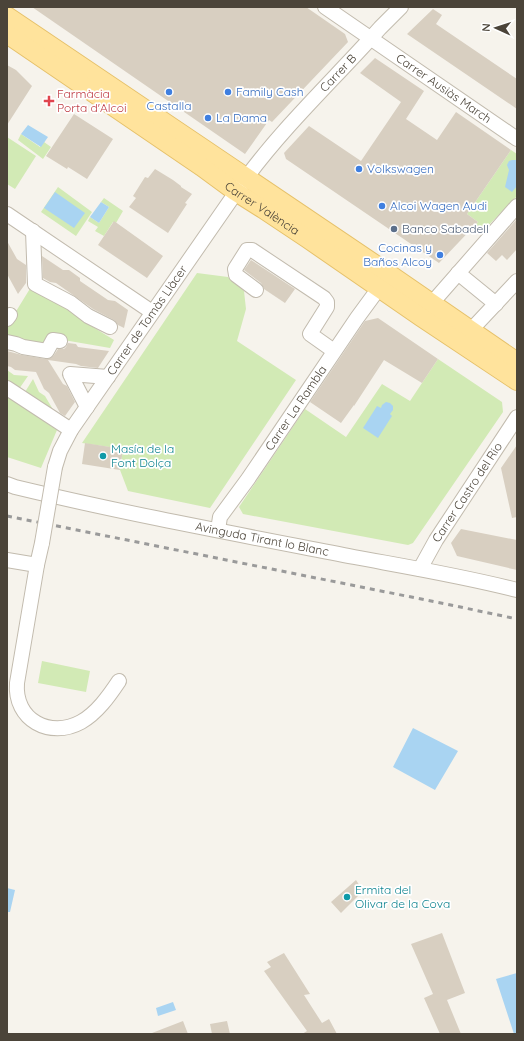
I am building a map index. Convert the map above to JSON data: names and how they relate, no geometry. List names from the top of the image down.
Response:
{
  "streets": {
    "main road": ["Carrer València"],
    "street": [
      "Carrer B",
      "Carrer Ausiàs March",
      "Carrer de Tomàs Llàcer",
      "Carrer La Rambla",
      "Carrer Castro del Rio",
      "Avinguda Tirant lo Blanc"
    ]
  },
  "crossings": [
    ["Carrer B", "Carrer Ausiàs March"],
    ["Carrer B", "Carrer València"],
    ["Carrer B", "Carrer de Tomàs Llàcer"],
    ["Carrer València", "Carrer de Tomàs Llàcer"],
    ["Carrer València", "Carrer La Rambla"],
    ["Carrer La Rambla", "Avinguda Tirant lo Blanc"],
    ["Carrer Castro del Rio", "Avinguda Tirant lo Blanc"]
  ],
  "places": {
    "other": [
      "Castalla",
      "Family Cash",
      "La Dama",
      "Volkswagen",
      "Alcoi Wagen Audi",
      "Banco Sabadell",
      "Cocinas y Baños Alcoy",
      "Masía de la Font Dolça",
      "Ermita del Olivar de la Cova"
    ],
    "health": ["Farmàcia Porta d'Alcoi"]
  },
  "north": "left"
}
